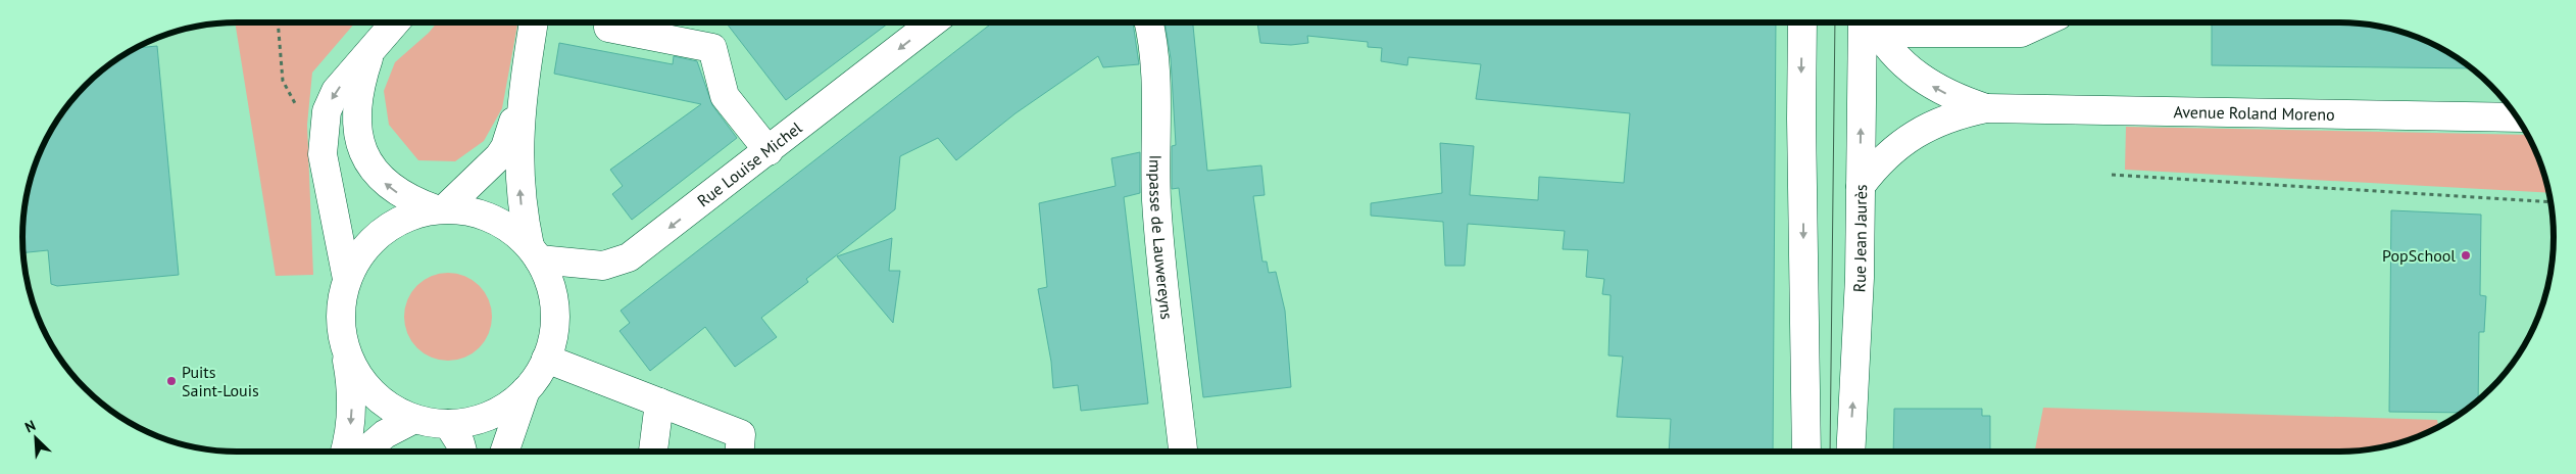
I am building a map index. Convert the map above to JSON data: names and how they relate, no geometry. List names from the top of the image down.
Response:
{
  "streets": {
    "street": [
      "Avenue Roland Moreno",
      "Rue Louise Michel",
      "Impasse de Lauwereyns",
      "Rue Jean Jaurès"
    ]
  },
  "crossings": [
    ["Avenue Roland Moreno", "Rue Jean Jaurès"]
  ],
  "one_way": ["Rue Louise Michel"],
  "places": ["PopSchool", "Puits Saint-Louis"],
  "north": "top left"
}
